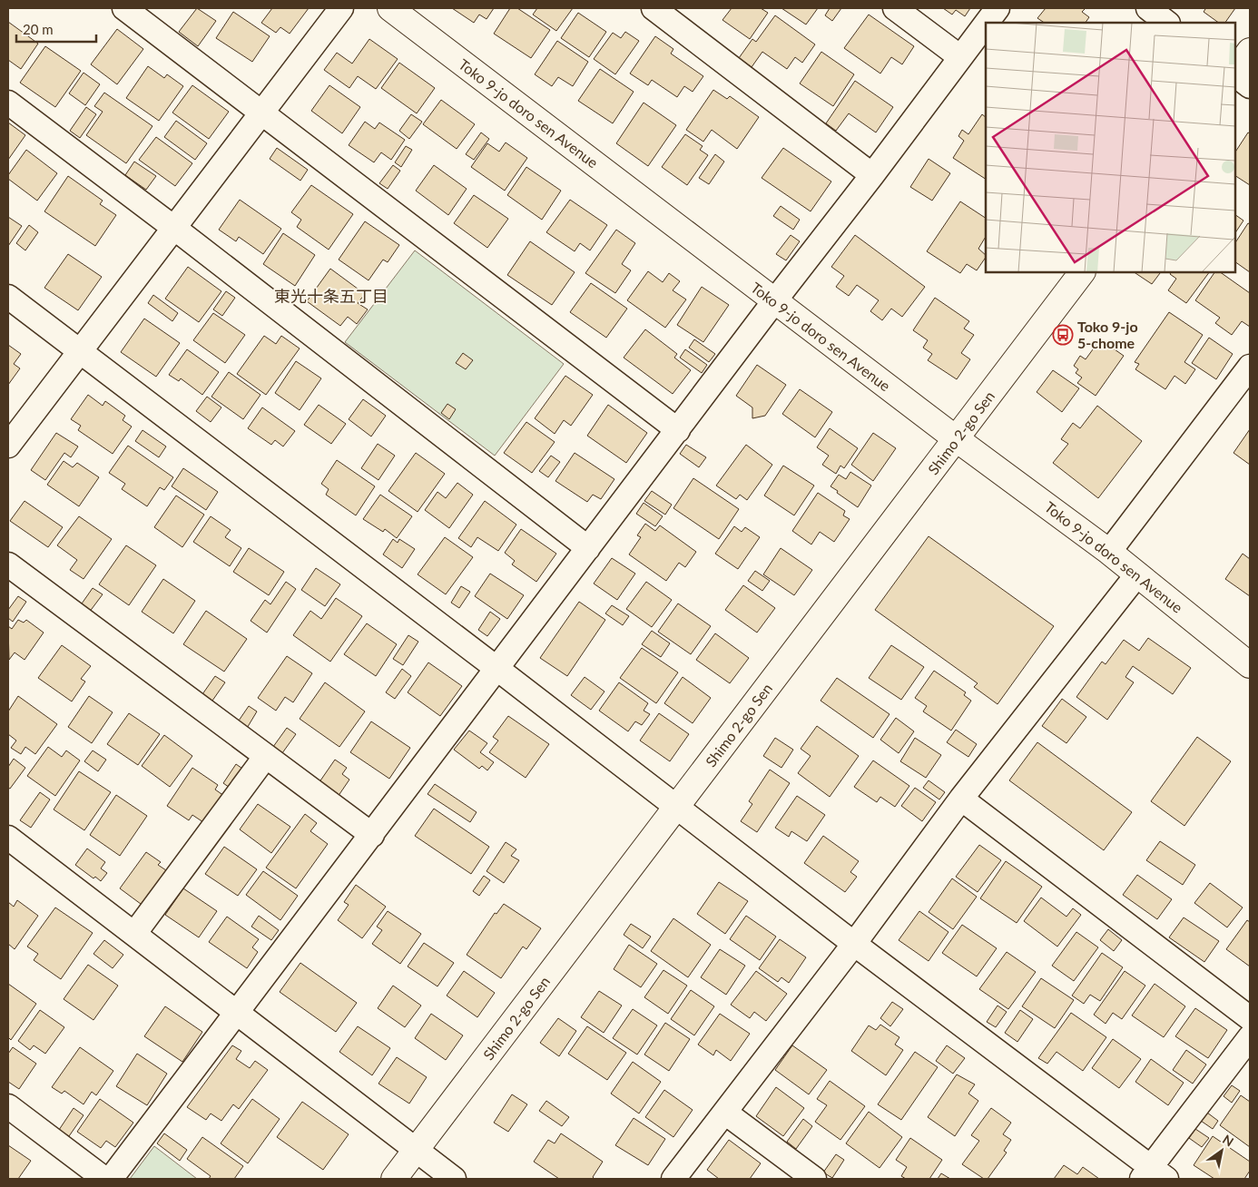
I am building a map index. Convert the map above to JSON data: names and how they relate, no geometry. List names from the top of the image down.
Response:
{
  "streets": {
    "street": ["Toko 9-jo doro sen Avenue", "Shimo 2-go Sen"]
  },
  "crossings": [
    ["Toko 9-jo doro sen Avenue", "Shimo 2-go Sen"]
  ],
  "districts": ["東光十条五丁目"],
  "places": {
    "bus stop": ["Toko 9-jo 5-chome"]
  },
  "scale_bar": "20 m",
  "north": "top right"
}
